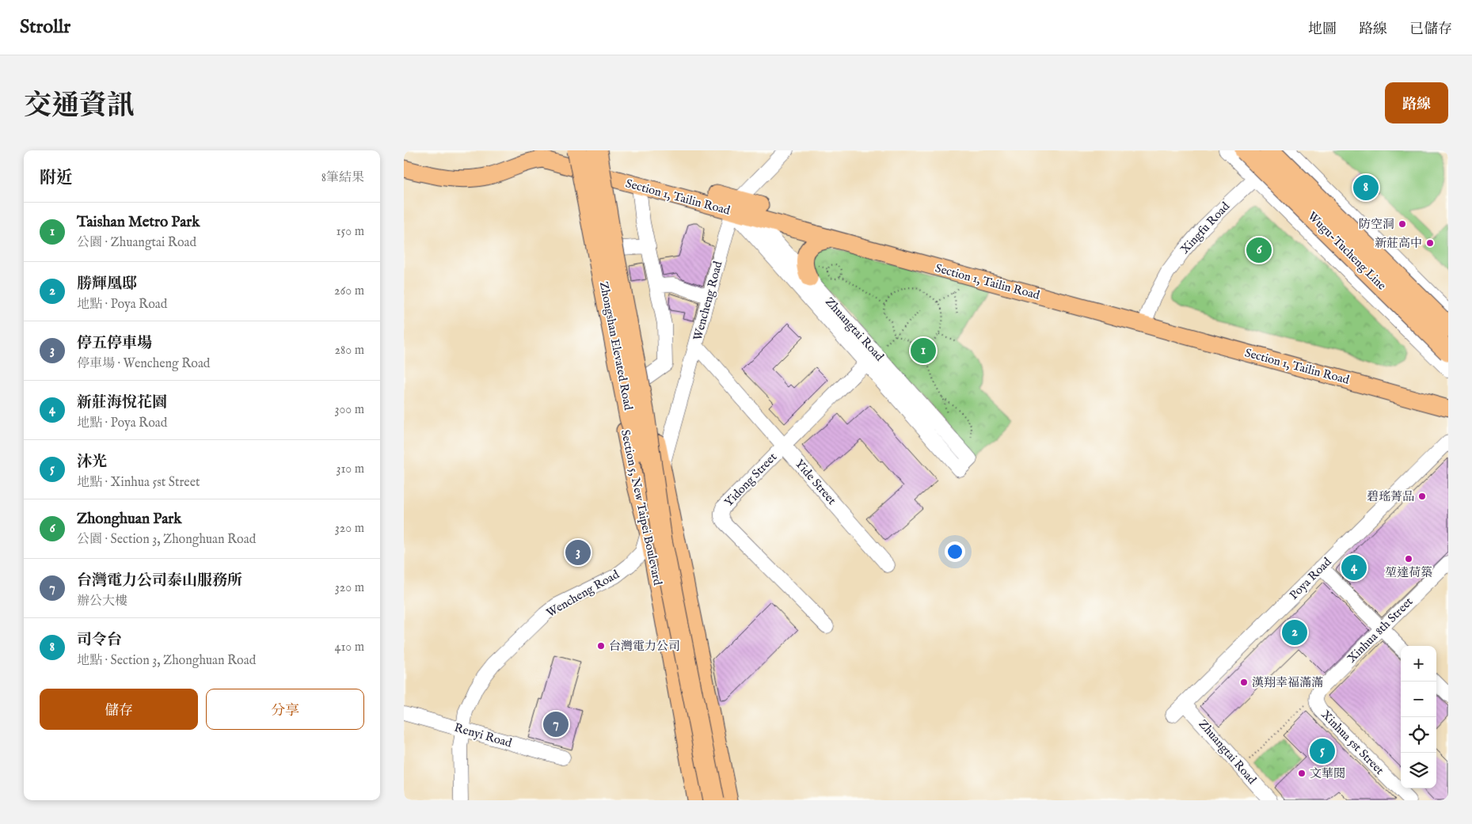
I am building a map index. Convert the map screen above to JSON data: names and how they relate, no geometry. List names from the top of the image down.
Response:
{
  "streets": {
    "highway": ["Wugu-Tucheng Line", "Zhongshan Elevated Road"],
    "main road": ["Section 1, Tailin Road", "Section 5, New Taipei Boulevard"],
    "street": [
      "Xingfu Road",
      "Wencheng Road",
      "Zhuangtai Road",
      "Yidong Street",
      "Yide Street",
      "Poya Road",
      "Xinhua 8th Street",
      "Renyi Road",
      "Xinhua 5st Street"
    ]
  },
  "crossings": [
    ["Section 1, Tailin Road", "Xingfu Road"],
    ["Section 1, Tailin Road", "Wencheng Road"],
    ["Section 1, Tailin Road", "Zhuangtai Road"],
    ["Section 1, Tailin Road", "Zhongshan Elevated Road"],
    ["Section 1, Tailin Road", "Section 5, New Taipei Boulevard"],
    ["Xingfu Road", "Wugu-Tucheng Line"],
    ["Wencheng Road", "Zhuangtai Road"],
    ["Wencheng Road", "Zhongshan Elevated Road"],
    ["Wencheng Road", "Yide Street"],
    ["Wencheng Road", "Section 5, New Taipei Boulevard"],
    ["Wencheng Road", "Renyi Road"],
    ["Zhuangtai Road", "Yidong Street"],
    ["Zhuangtai Road", "Poya Road"],
    ["Zhongshan Elevated Road", "Section 5, New Taipei Boulevard"],
    ["Yidong Street", "Yide Street"],
    ["Xinhua 8th Street", "Xinhua 5st Street"]
  ],
  "places": [
    "防空洞",
    "新莊高中",
    "碧瑤菁品",
    "堃達荷築",
    "台灣電力公司",
    "漢翔幸福滿滿",
    "文華閱"
  ],
  "page": {
    "header": "Strollr",
    "nav": ["地圖", "路線", "已儲存"],
    "title": "交通資訊",
    "buttons": [
      "路線",
      ["儲存", "分享"]
    ],
    "heading": ["附近", "8筆結果"],
    "pins": [
      "8",
      "6",
      "1",
      "3",
      "4",
      "2",
      "7",
      "5"
    ],
    "list": [
      {
        "mark": "1",
        "name": "Taishan Metro Park",
        "note": "公園 · Zhuangtai Road",
        "value": "150 m"
      },
      {
        "mark": "2",
        "name": "勝輝凰邸",
        "note": "地點 · Poya Road",
        "value": "260 m"
      },
      {
        "mark": "3",
        "name": "停五停車場",
        "note": "停車場 · Wencheng Road",
        "value": "280 m"
      },
      {
        "mark": "4",
        "name": "新莊海悅花園",
        "note": "地點 · Poya Road",
        "value": "300 m"
      },
      {
        "mark": "5",
        "name": "沐光",
        "note": "地點 · Xinhua 5st Street",
        "value": "310 m"
      },
      {
        "mark": "6",
        "name": "Zhonghuan Park",
        "note": "公園 · Section 3, Zhonghuan Road",
        "value": "320 m"
      },
      {
        "mark": "7",
        "name": "台灣電力公司泰山服務所",
        "note": "辦公大樓",
        "value": "320 m"
      },
      {
        "mark": "8",
        "name": "司令台",
        "note": "地點 · Section 3, Zhonghuan Road",
        "value": "410 m"
      }
    ],
    "map_buttons": ["+", "−"]
  }
}
